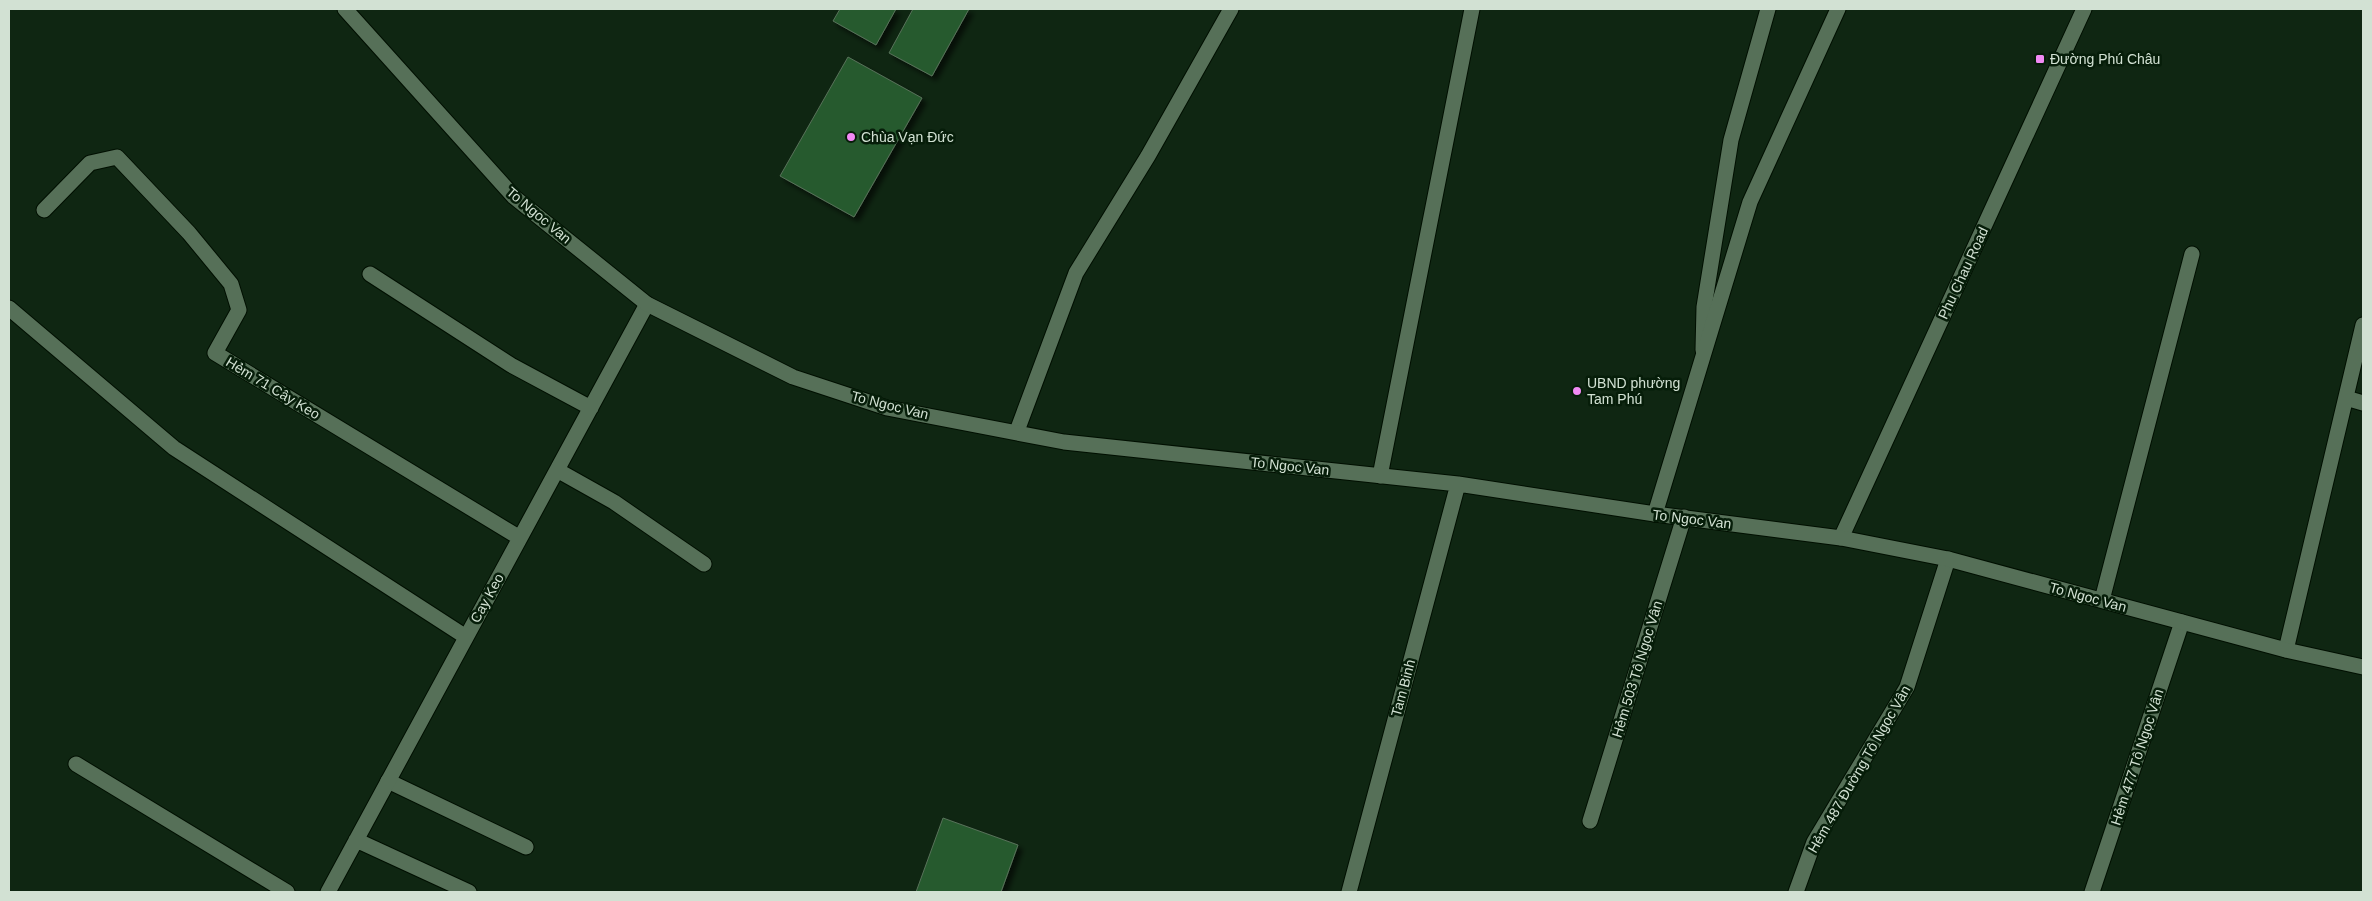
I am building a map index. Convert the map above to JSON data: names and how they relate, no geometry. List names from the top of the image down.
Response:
{
  "streets": {
    "street": [
      "To Ngoc Van",
      "Phu Chau Road",
      "Hẻm 71 Cây Keo",
      "Cay Keo",
      "Hẻm 503 Tô Ngọc Vân",
      "Tam Binh",
      "Hẻm 477 Tô Ngọc Vân",
      "Hẻm 487 Đường Tô Ngọc Vân"
    ]
  },
  "crossings": [
    ["To Ngoc Van", "Phu Chau Road"],
    ["To Ngoc Van", "Cay Keo"],
    ["To Ngoc Van", "Hẻm 503 Tô Ngọc Vân"],
    ["To Ngoc Van", "Tam Binh"],
    ["To Ngoc Van", "Hẻm 477 Tô Ngọc Vân"],
    ["To Ngoc Van", "Hẻm 487 Đường Tô Ngọc Vân"],
    ["Hẻm 71 Cây Keo", "Cay Keo"]
  ],
  "places": {
    "transit": ["Đường Phú Châu"],
    "other": ["Chùa Vạn Đức", "UBND phường Tam Phú"]
  }
}
